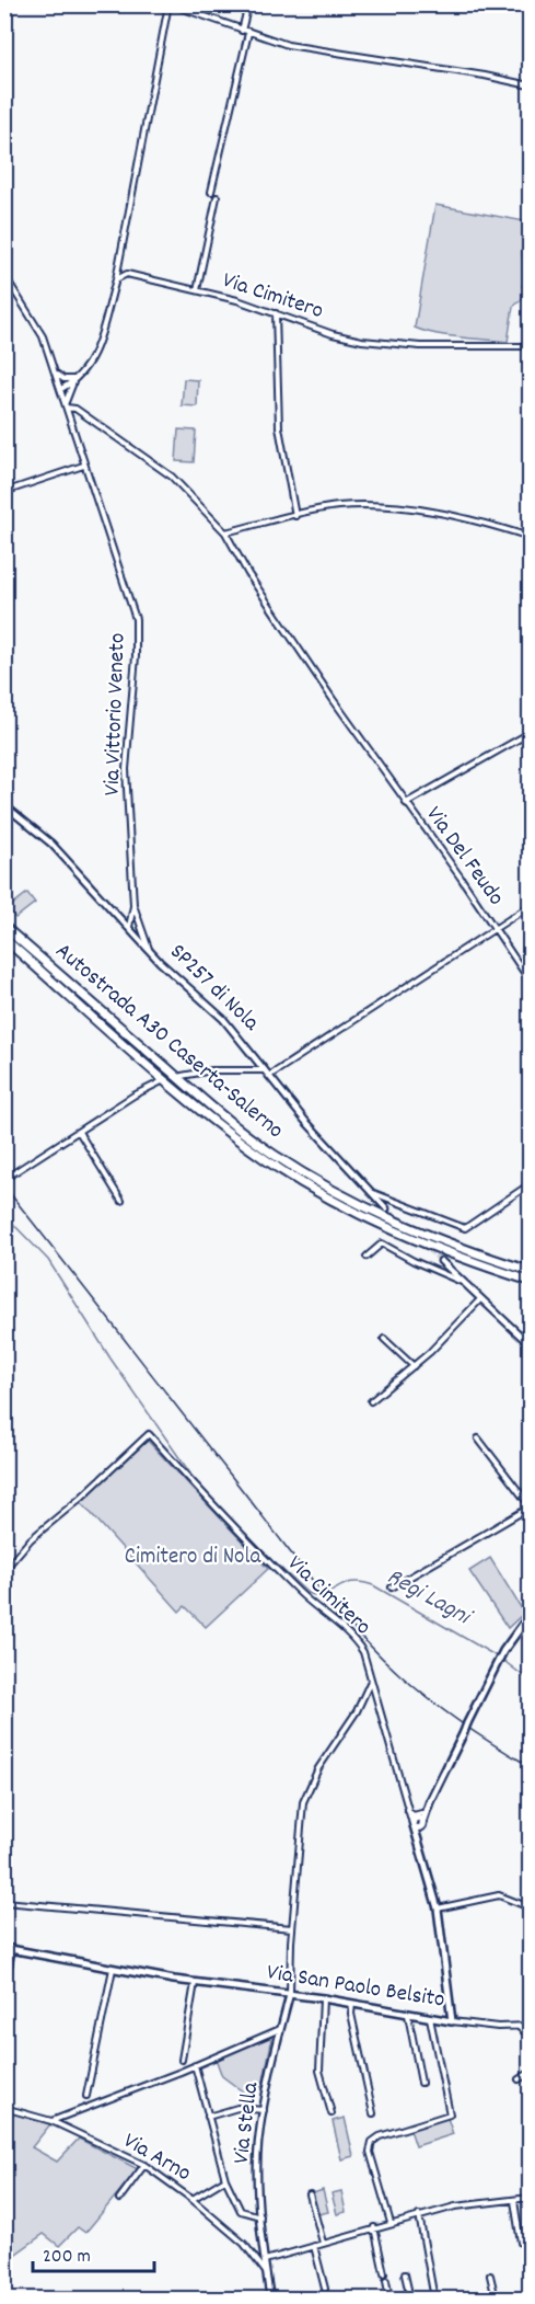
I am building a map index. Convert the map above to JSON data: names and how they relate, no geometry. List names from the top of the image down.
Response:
{
  "streets": {
    "highway": ["Autostrada A30 Caserta-Salerno"],
    "main road": ["Via San Paolo Belsito"],
    "street": [
      "Via Cimitero",
      "Via Vittorio Veneto",
      "Via Del Feudo",
      "SP257 di Nola",
      "Via Stella",
      "Via Arno"
    ]
  },
  "crossings": [
    ["Via Vittorio Veneto", "SP257 di Nola"],
    ["Via San Paolo Belsito", "Via Stella"],
    ["Via Stella", "Via Arno"]
  ],
  "water": ["Regi Lagni"],
  "parks": ["Cimitero di Nola"],
  "scale_bar": "200 m"
}
